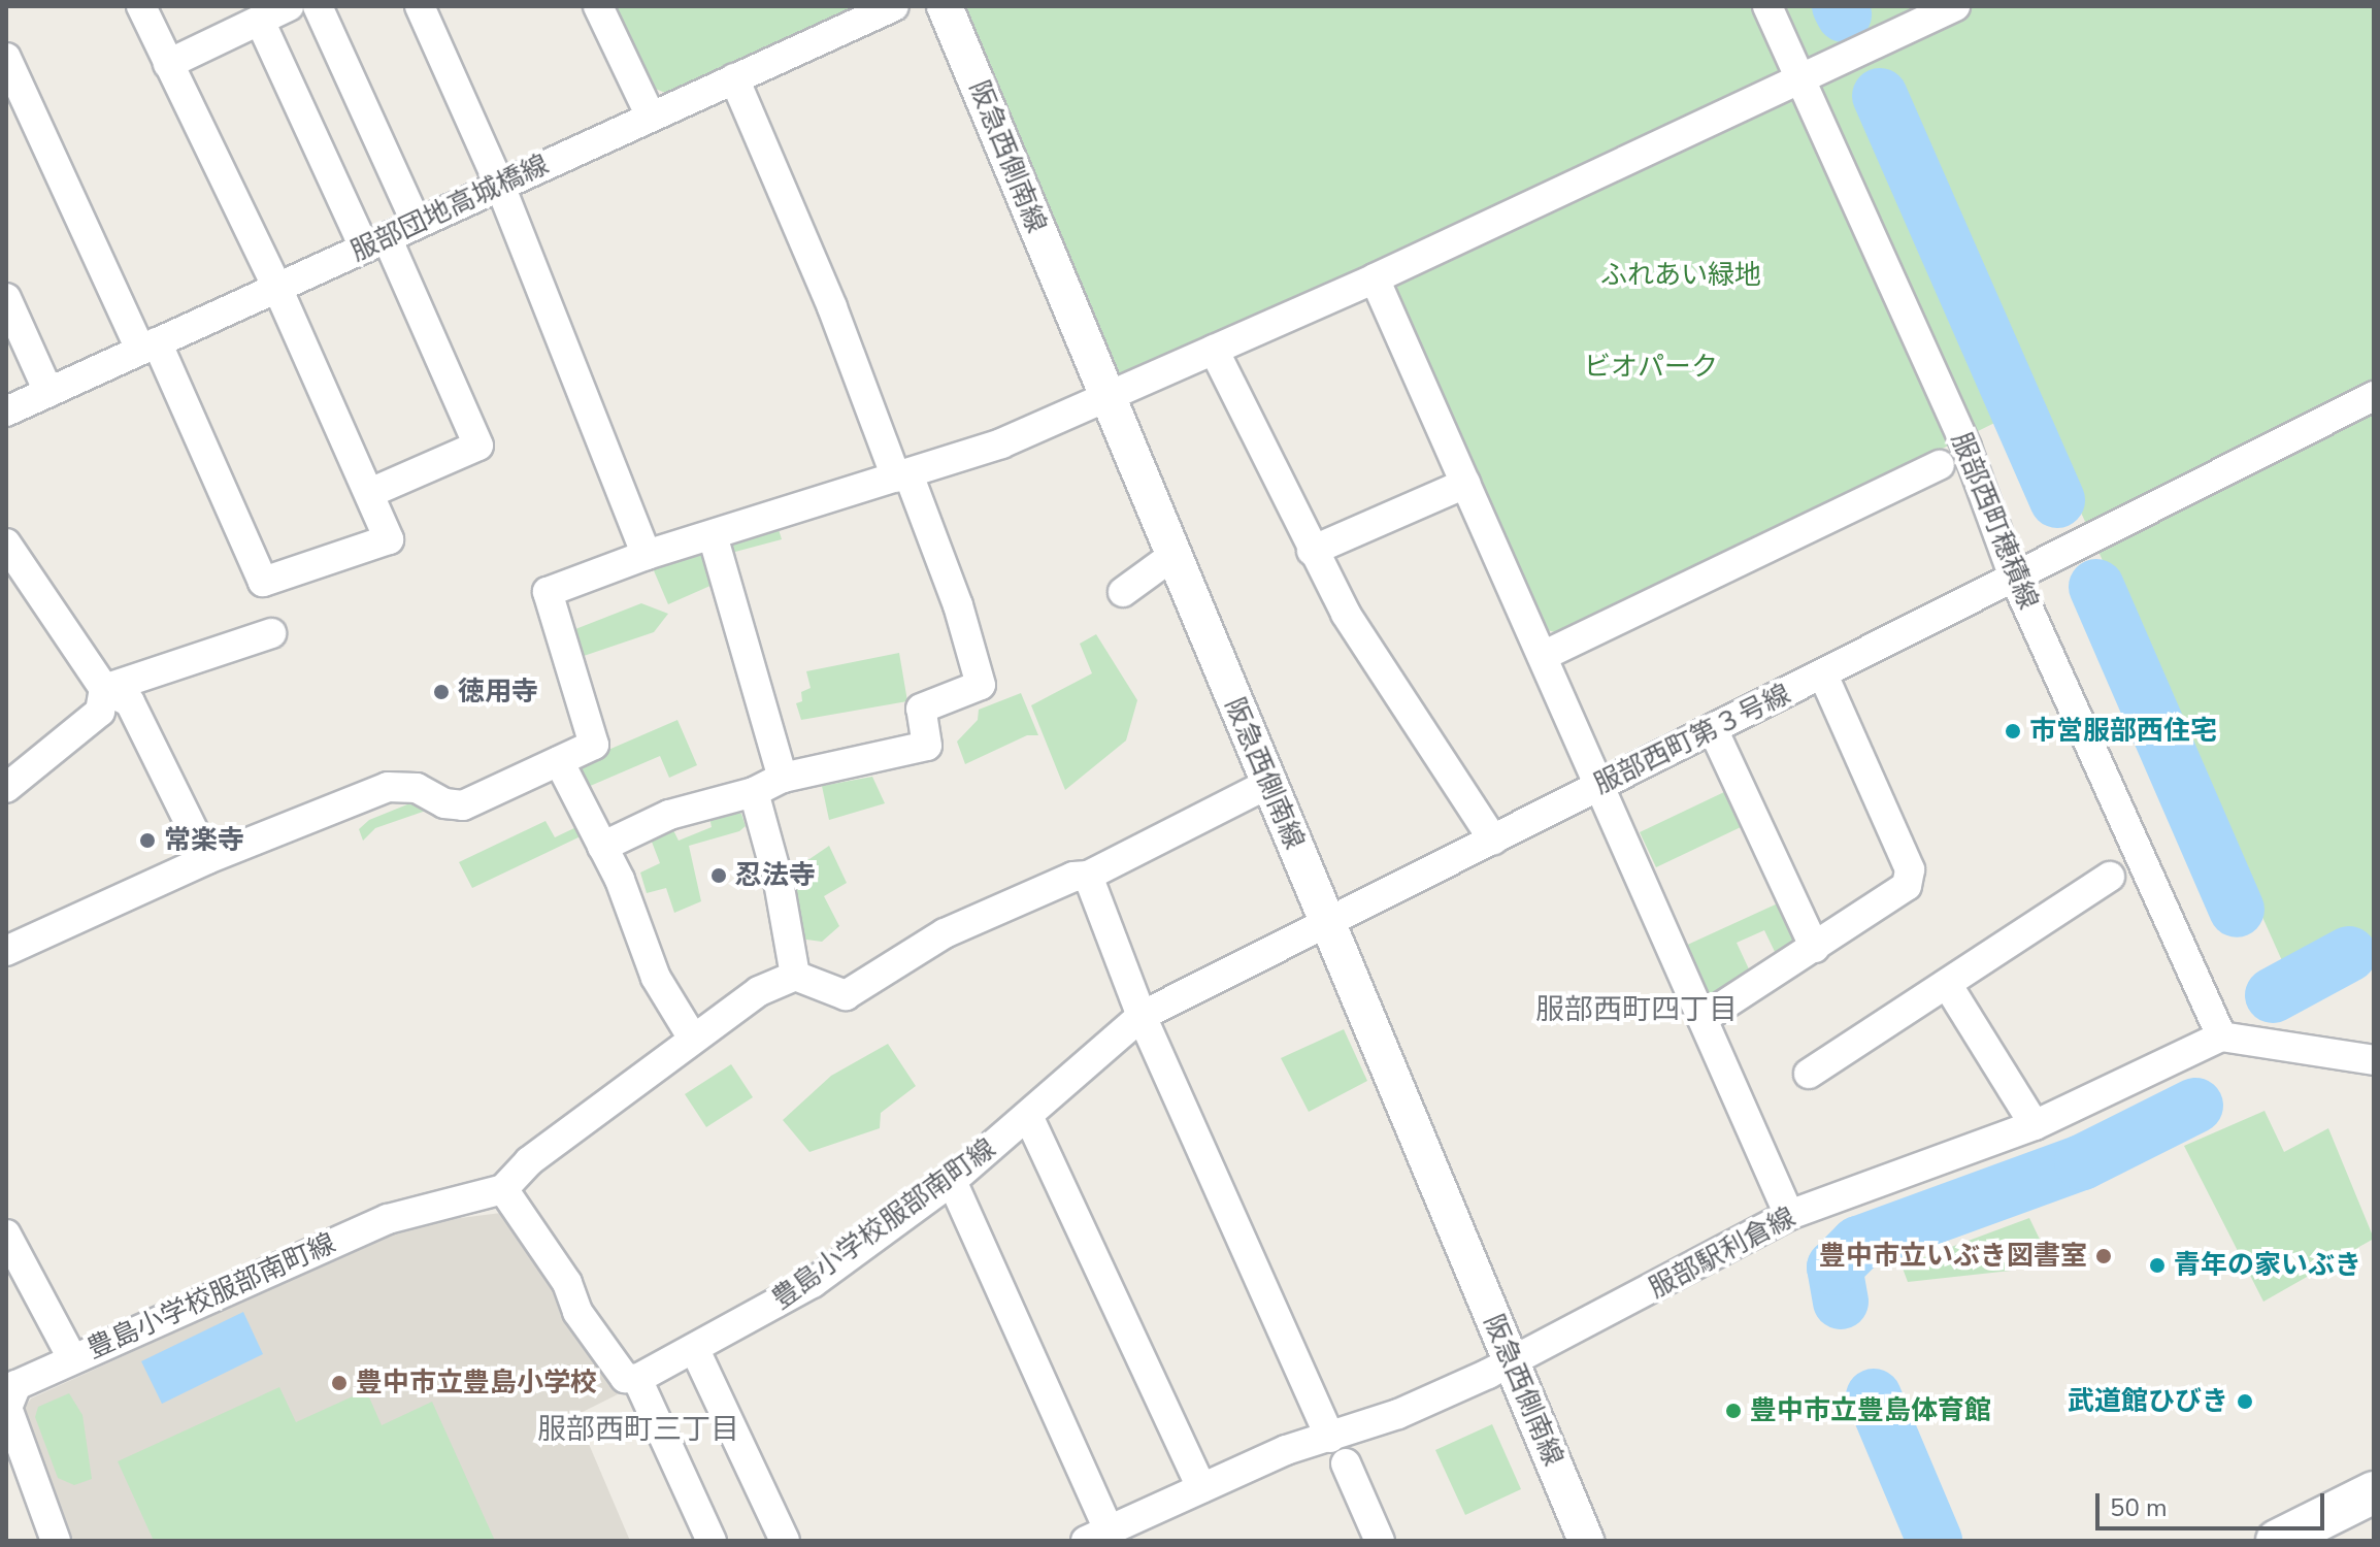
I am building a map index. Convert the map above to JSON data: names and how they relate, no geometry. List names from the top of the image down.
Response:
{
  "streets": {
    "street": [
      "阪急西側南線",
      "服部団地高城橋線",
      "服部西町穂積線",
      "服部西町第３号線",
      "豊島小学校服部南町線",
      "服部駅利倉線"
    ]
  },
  "crossings": [
    ["阪急西側南線", "服部西町第３号線"],
    ["阪急西側南線", "豊島小学校服部南町線"],
    ["阪急西側南線", "服部駅利倉線"],
    ["服部西町穂積線", "服部西町第３号線"],
    ["服部西町穂積線", "服部駅利倉線"],
    ["服部西町第３号線", "豊島小学校服部南町線"]
  ],
  "districts": ["服部西町四丁目", "服部西町三丁目"],
  "parks": ["ふれあい緑地", "ビオパーク"],
  "places": [
    "徳用寺",
    "市営服部西住宅",
    "常楽寺",
    "忍法寺",
    "豊中市立いぶき図書室",
    "青年の家いぶき",
    "豊中市立豊島小学校",
    "武道館ひびき",
    "豊中市立豊島体育館"
  ],
  "scale_bar": "50 m"
}
